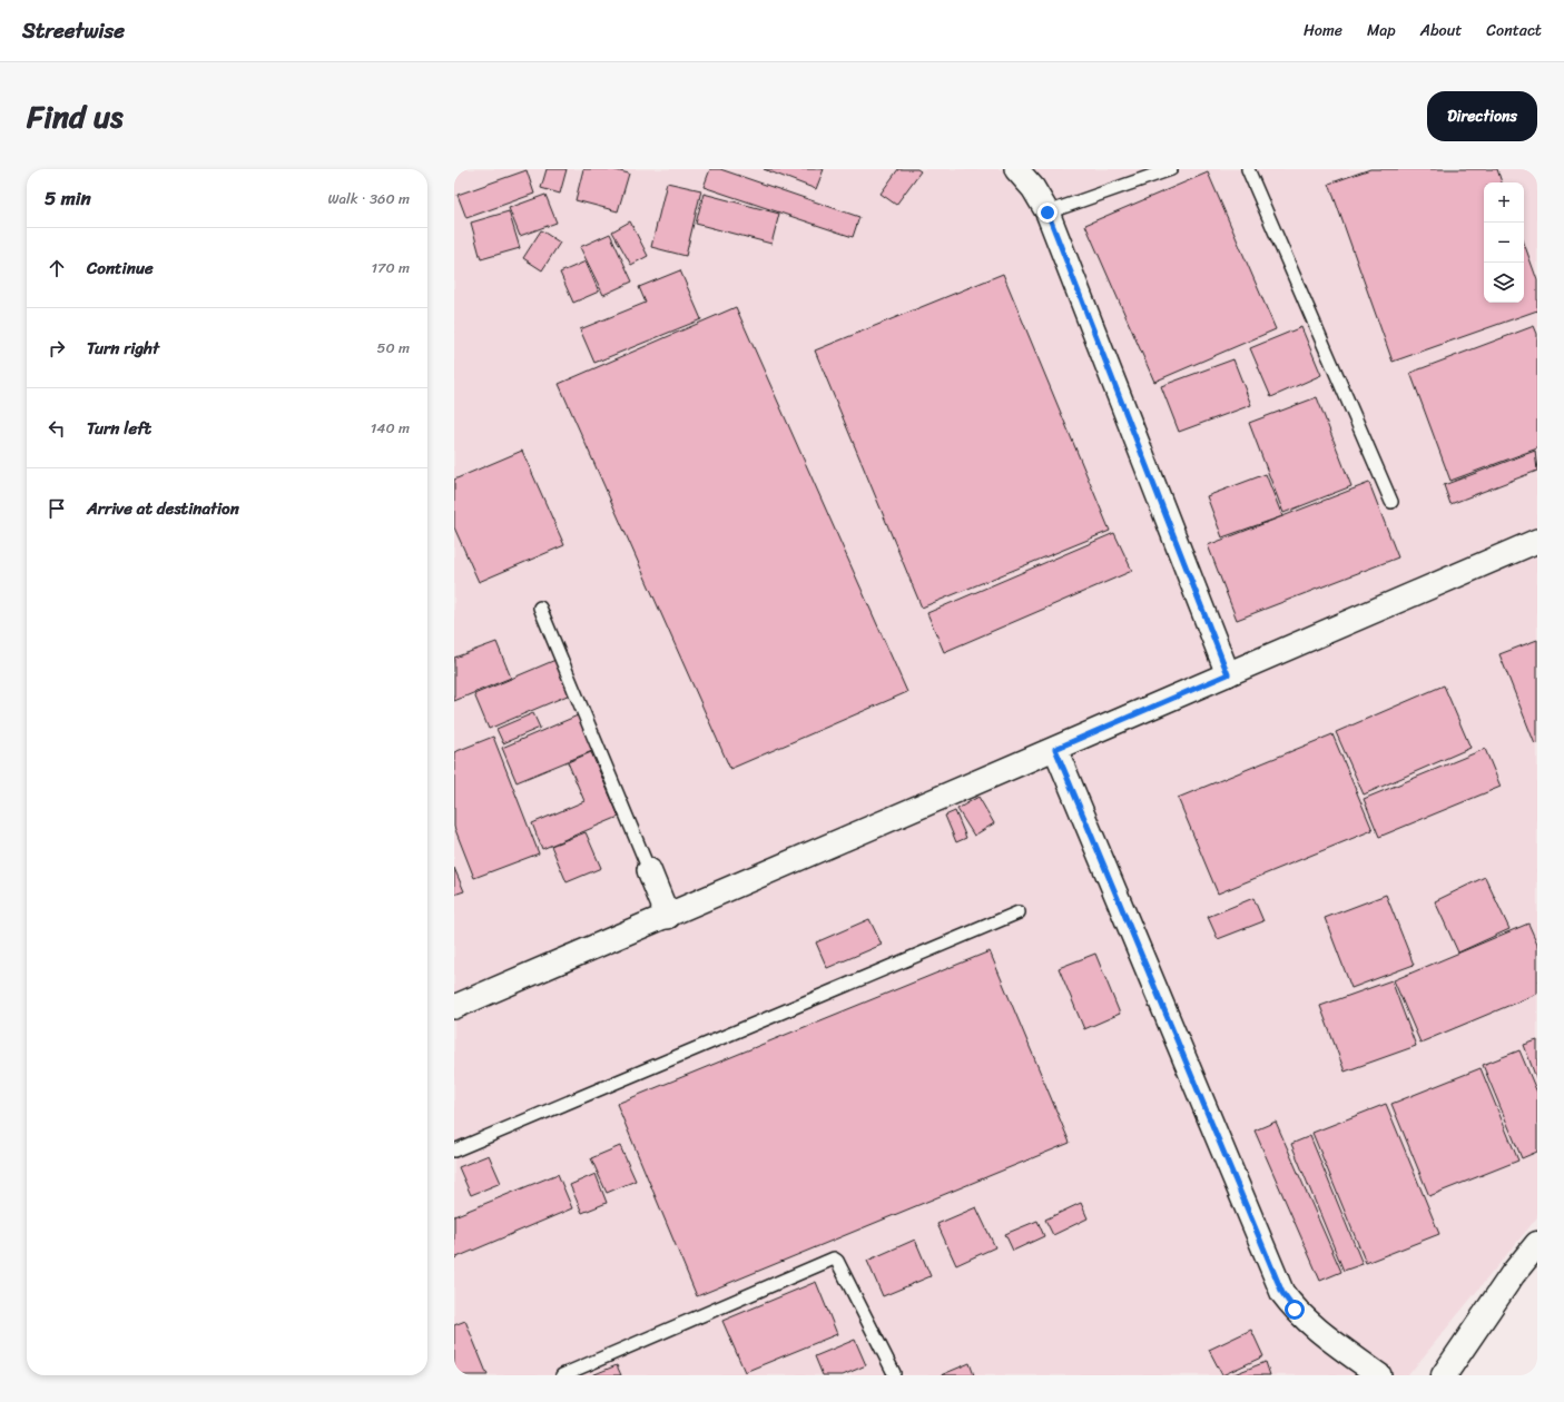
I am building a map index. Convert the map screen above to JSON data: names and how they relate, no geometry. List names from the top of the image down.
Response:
{
  "page": {
    "header": "Streetwise",
    "nav": [
      "Home",
      "Map",
      "About",
      "Contact"
    ],
    "title": "Find us",
    "buttons": "Directions",
    "heading": ["5 min", "Walk · 360 m"],
    "map_buttons": ["+", "−"],
    "list": [
      ["Continue", "170 m"],
      ["Turn right", "50 m"],
      ["Turn left", "140 m"],
      "Arrive at destination"
    ]
  }
}
